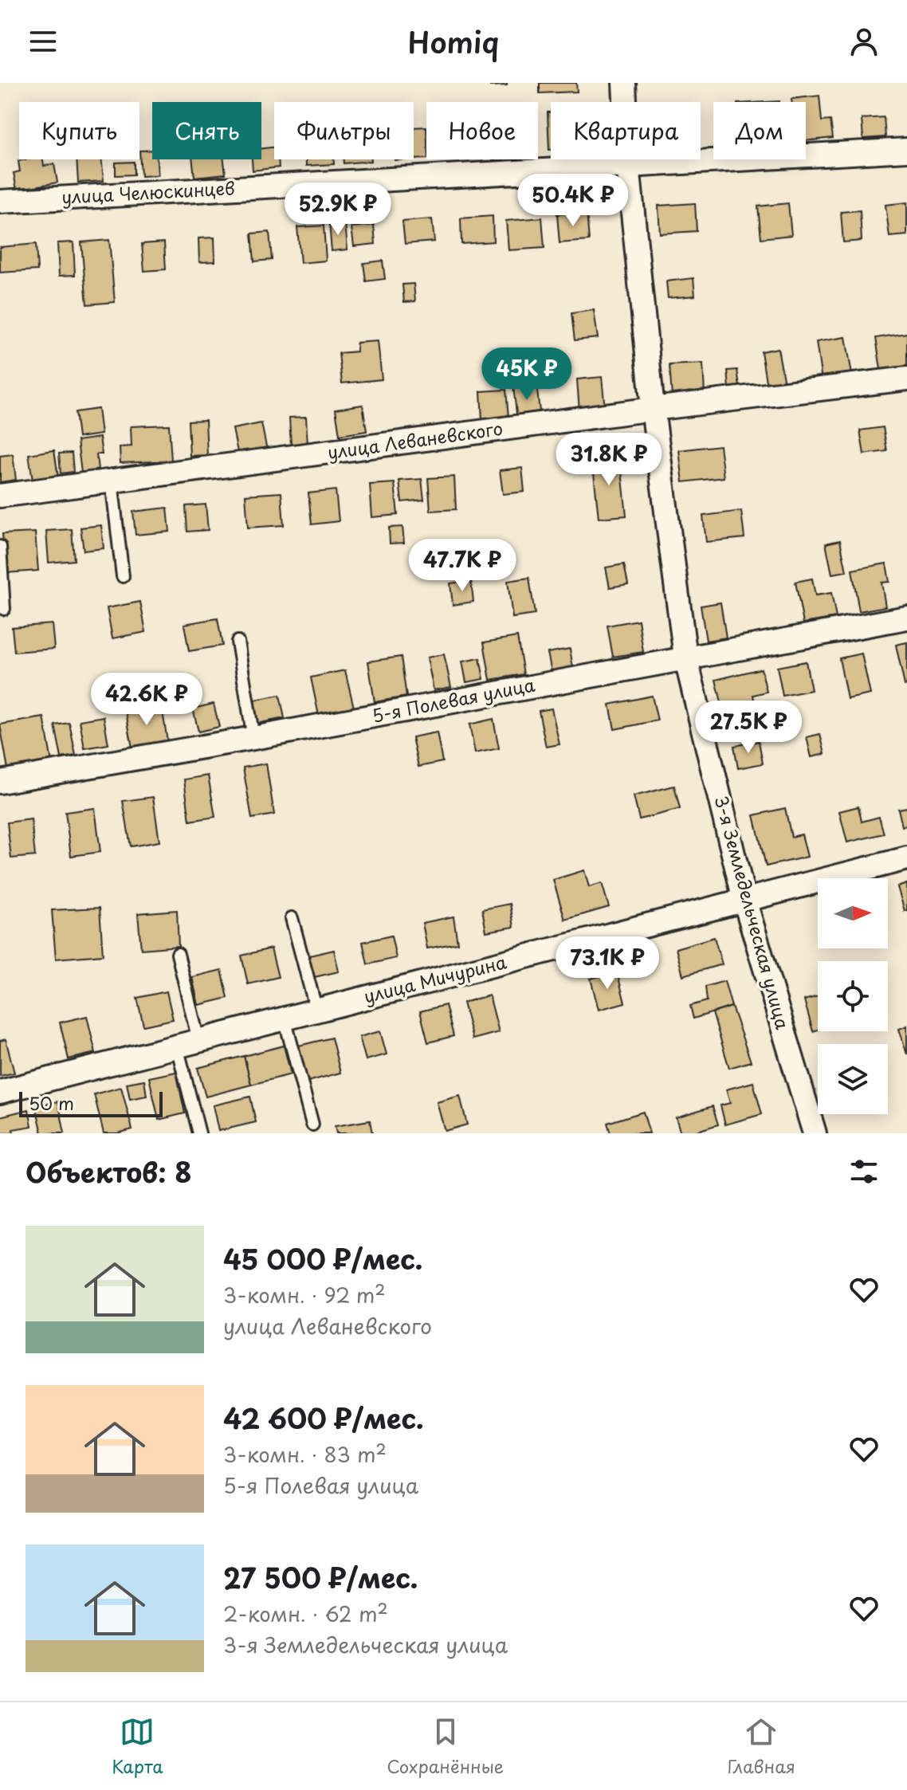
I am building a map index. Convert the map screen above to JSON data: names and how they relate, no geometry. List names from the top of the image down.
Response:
{
  "streets": {
    "street": [
      "улица Челюскинцев",
      "улица Леваневского",
      "5-я Полевая улица",
      "3-я Земледельческая улица",
      "улица Мичурина"
    ]
  },
  "crossings": [
    ["улица Челюскинцев", "3-я Земледельческая улица"],
    ["улица Леваневского", "3-я Земледельческая улица"],
    ["5-я Полевая улица", "3-я Земледельческая улица"],
    ["3-я Земледельческая улица", "улица Мичурина"]
  ],
  "scale_bar": "50 m",
  "north": "right",
  "page": {
    "header": "Homiq",
    "chip": [
      "Купить",
      "Снять",
      "Фильтры",
      "Новое",
      "Квартира",
      "Дом"
    ],
    "price": [
      "50.4K ₽",
      "52.9K ₽",
      "45K ₽",
      "31.8K ₽",
      "47.7K ₽",
      "42.6K ₽",
      "27.5K ₽",
      "73.1K ₽"
    ],
    "scale": "50 m",
    "heading": "Объектов: 8",
    "list": [
      {
        "name": "45 000 ₽/мес.",
        "note": "3-комн. · 92 m² · улица Леваневского"
      },
      {
        "name": "42 600 ₽/мес.",
        "note": "3-комн. · 83 m² · 5-я Полевая улица"
      },
      {
        "name": "27 500 ₽/мес.",
        "note": "2-комн. · 62 m² · 3-я Земледельческая улица"
      }
    ],
    "tabs": ["Карта", "Сохранённые", "Главная"]
  }
}
